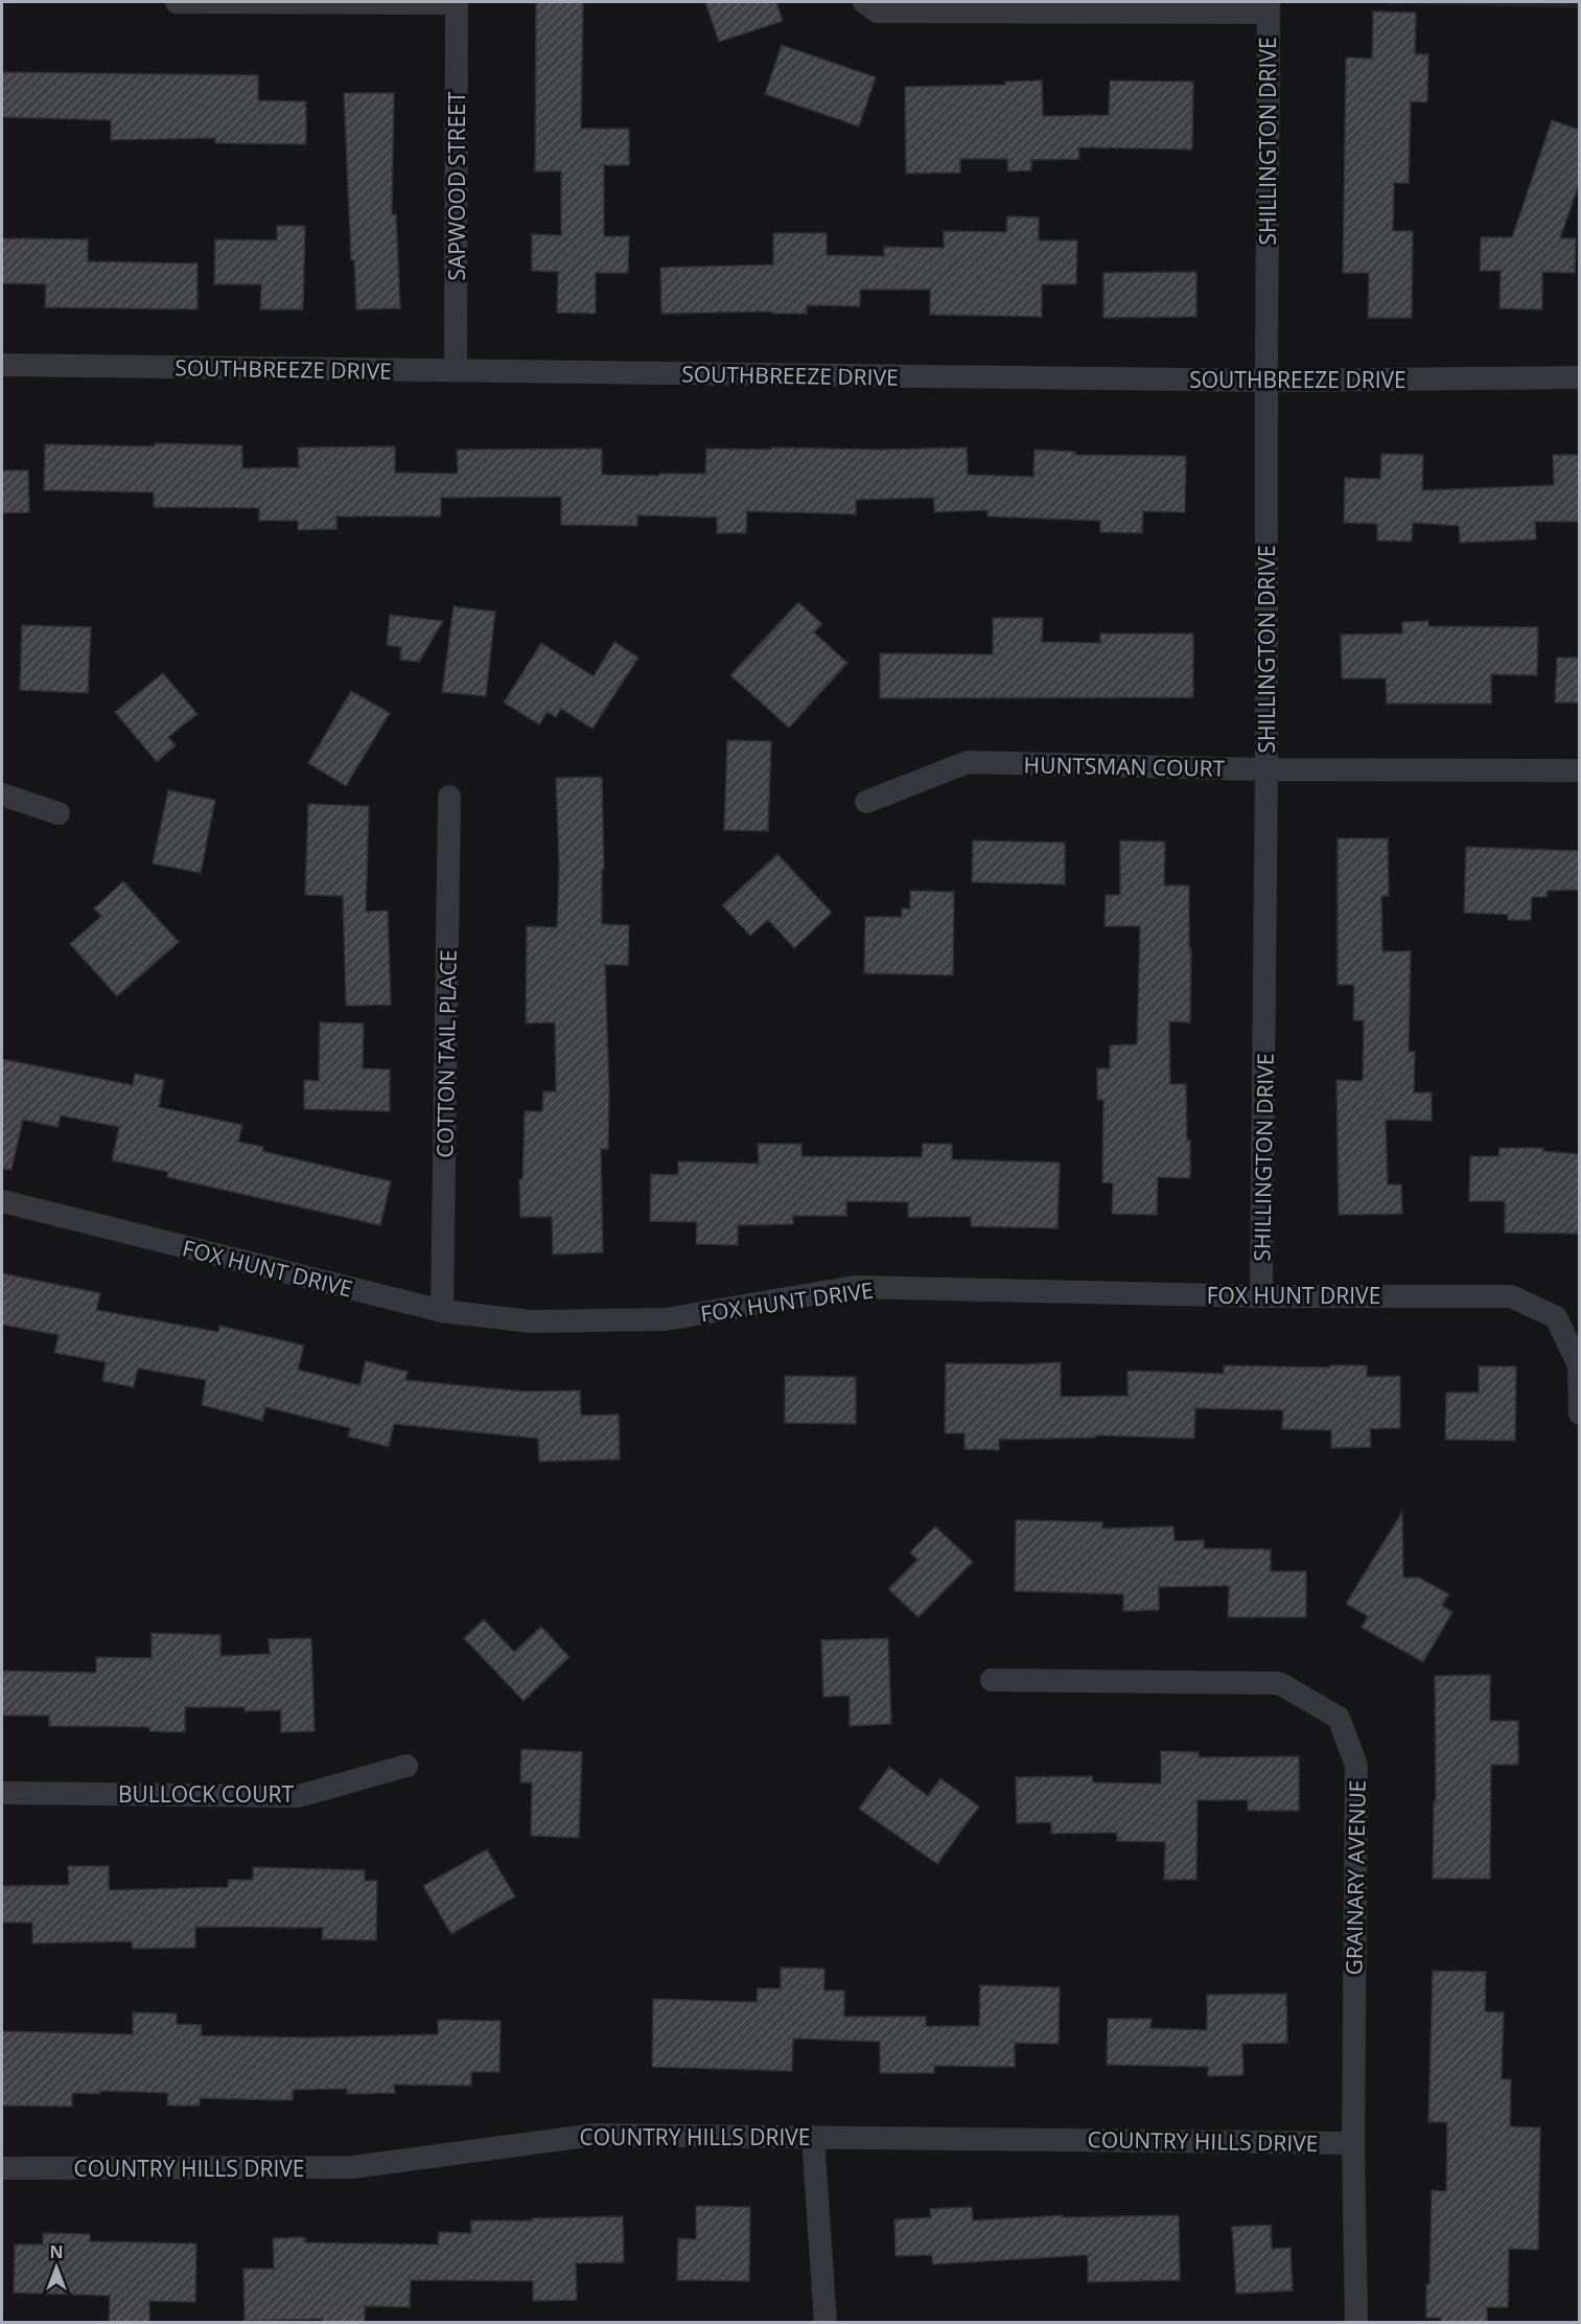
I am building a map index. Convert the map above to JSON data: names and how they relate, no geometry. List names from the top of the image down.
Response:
{
  "streets": {
    "street": [
      "SHILLINGTON DRIVE",
      "SAPWOOD STREET",
      "SOUTHBREEZE DRIVE",
      "HUNTSMAN COURT",
      "COTTON TAIL PLACE",
      "FOX HUNT DRIVE",
      "BULLOCK COURT",
      "GRAINARY AVENUE",
      "COUNTRY HILLS DRIVE"
    ]
  },
  "crossings": [
    ["SHILLINGTON DRIVE", "SOUTHBREEZE DRIVE"],
    ["SHILLINGTON DRIVE", "HUNTSMAN COURT"],
    ["SHILLINGTON DRIVE", "FOX HUNT DRIVE"],
    ["SAPWOOD STREET", "SOUTHBREEZE DRIVE"],
    ["COTTON TAIL PLACE", "FOX HUNT DRIVE"],
    ["GRAINARY AVENUE", "COUNTRY HILLS DRIVE"]
  ],
  "north": "top"
}
